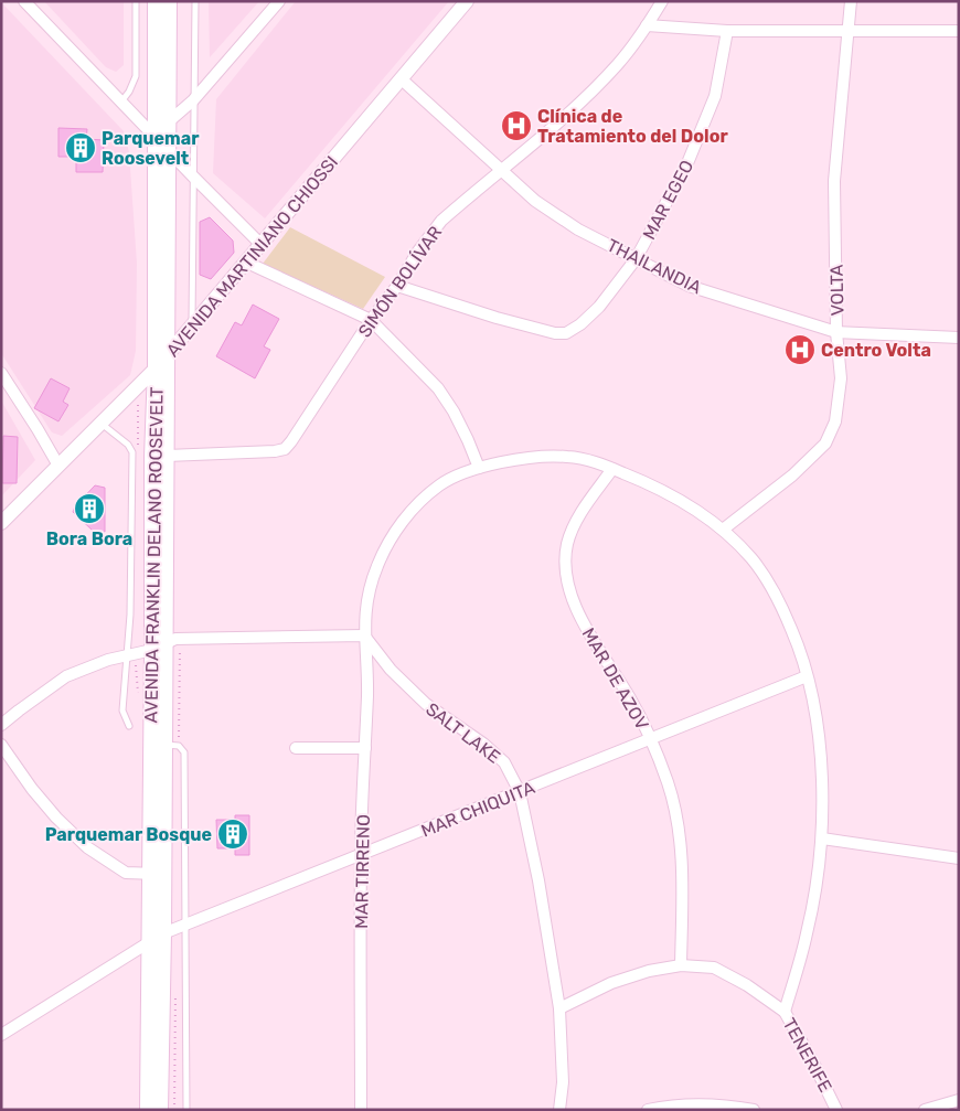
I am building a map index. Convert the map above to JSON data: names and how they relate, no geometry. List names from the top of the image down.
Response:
{
  "streets": {
    "main road": ["AVENIDA FRANKLIN DELANO ROOSEVELT"],
    "street": [
      "MAR EGEO",
      "AVENIDA MARTINIANO CHIOSSI",
      "THAILANDIA",
      "SIMÓN BOLÍVAR",
      "VOLTA",
      "MAR DE AZOV",
      "SALT LAKE",
      "MAR CHIQUITA",
      "MAR TIRRENO",
      "TENERIFE"
    ]
  },
  "crossings": [
    ["MAR EGEO", "THAILANDIA"],
    ["MAR EGEO", "SIMÓN BOLÍVAR"],
    ["AVENIDA MARTINIANO CHIOSSI", "THAILANDIA"],
    ["AVENIDA MARTINIANO CHIOSSI", "AVENIDA FRANKLIN DELANO ROOSEVELT"],
    ["THAILANDIA", "SIMÓN BOLÍVAR"],
    ["THAILANDIA", "VOLTA"],
    ["SIMÓN BOLÍVAR", "AVENIDA FRANKLIN DELANO ROOSEVELT"],
    ["VOLTA", "MAR TIRRENO"],
    ["AVENIDA FRANKLIN DELANO ROOSEVELT", "MAR CHIQUITA"],
    ["MAR DE AZOV", "MAR CHIQUITA"],
    ["MAR DE AZOV", "MAR TIRRENO"],
    ["MAR DE AZOV", "TENERIFE"],
    ["SALT LAKE", "MAR CHIQUITA"],
    ["SALT LAKE", "MAR TIRRENO"],
    ["SALT LAKE", "TENERIFE"],
    ["MAR CHIQUITA", "MAR TIRRENO"],
    ["MAR TIRRENO", "TENERIFE"]
  ],
  "places": {
    "hospital": ["Clínica de Tratamiento del Dolor", "Centro Volta"],
    "building": ["Parquemar Roosevelt", "Bora Bora", "Parquemar Bosque"]
  }
}
